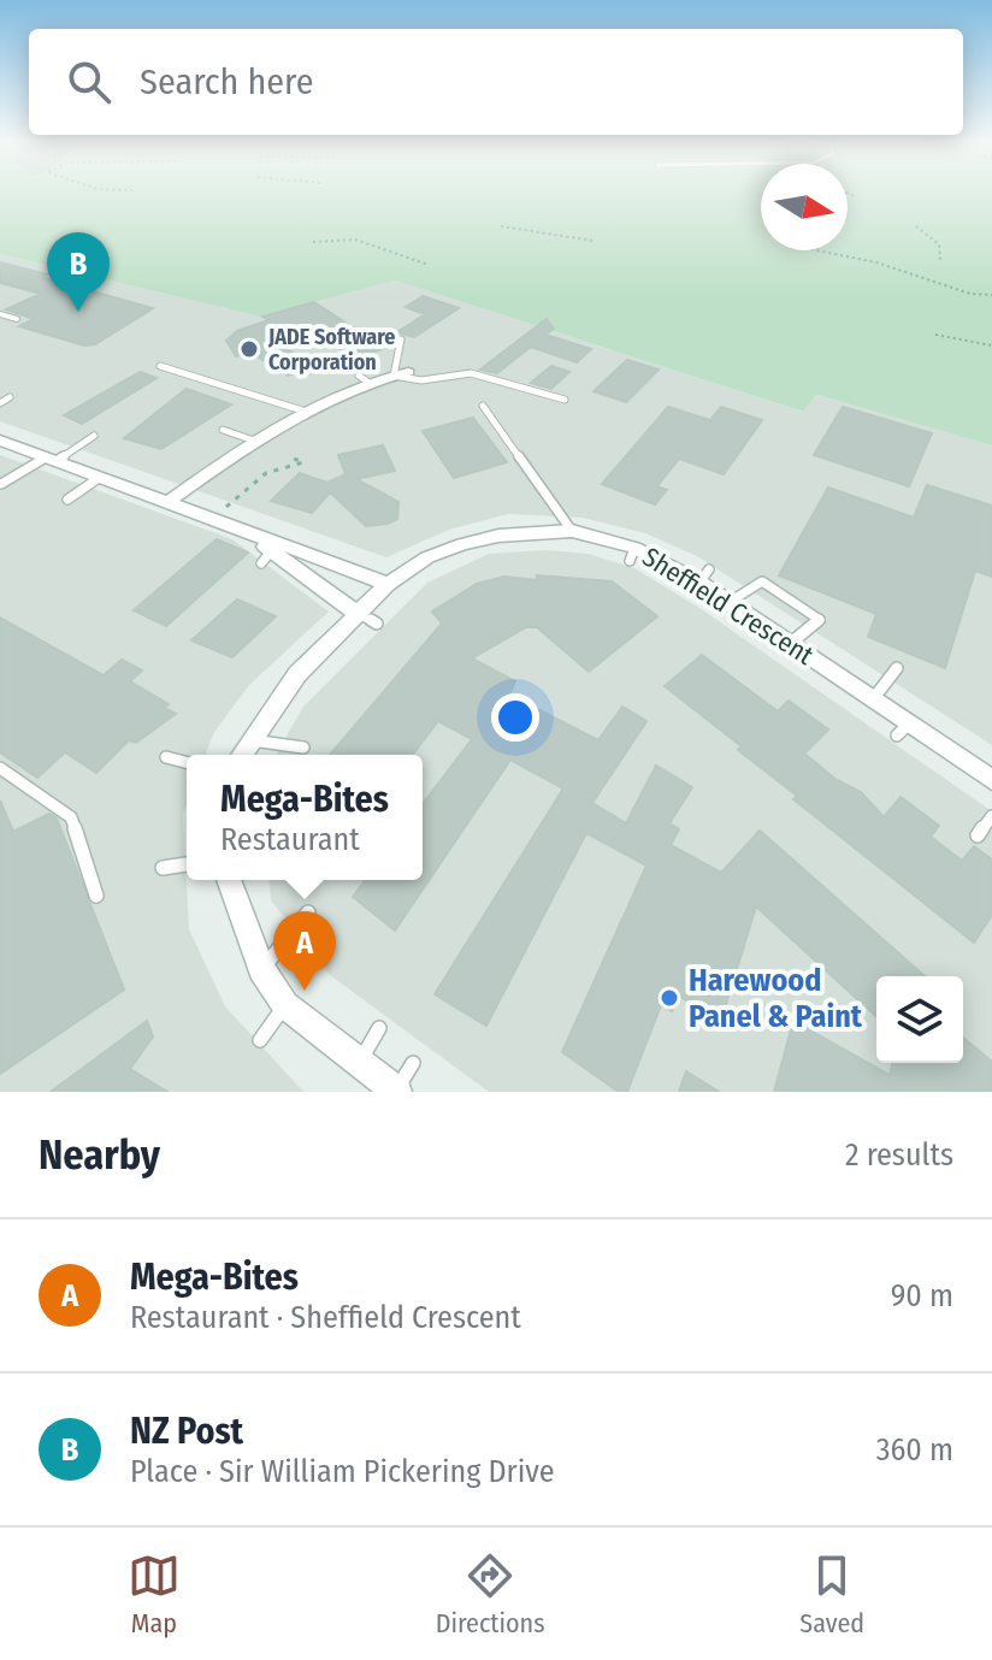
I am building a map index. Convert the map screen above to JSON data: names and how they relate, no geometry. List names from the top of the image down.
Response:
{
  "streets": {
    "street": ["Sheffield Crescent"]
  },
  "places": ["JADE Software Corporation", "Harewood Panel & Paint"],
  "north": "right",
  "page": {
    "search": "Search here",
    "pins": ["B", "A"],
    "popup": ["Mega-Bites", "Restaurant"],
    "heading": ["Nearby", "2 results"],
    "list": [
      {
        "mark": "A",
        "name": "Mega-Bites",
        "note": "Restaurant · Sheffield Crescent",
        "value": "90 m"
      },
      {
        "mark": "B",
        "name": "NZ Post",
        "note": "Place · Sir William Pickering Drive",
        "value": "360 m"
      }
    ],
    "nav": ["Map", "Directions", "Saved"]
  }
}
